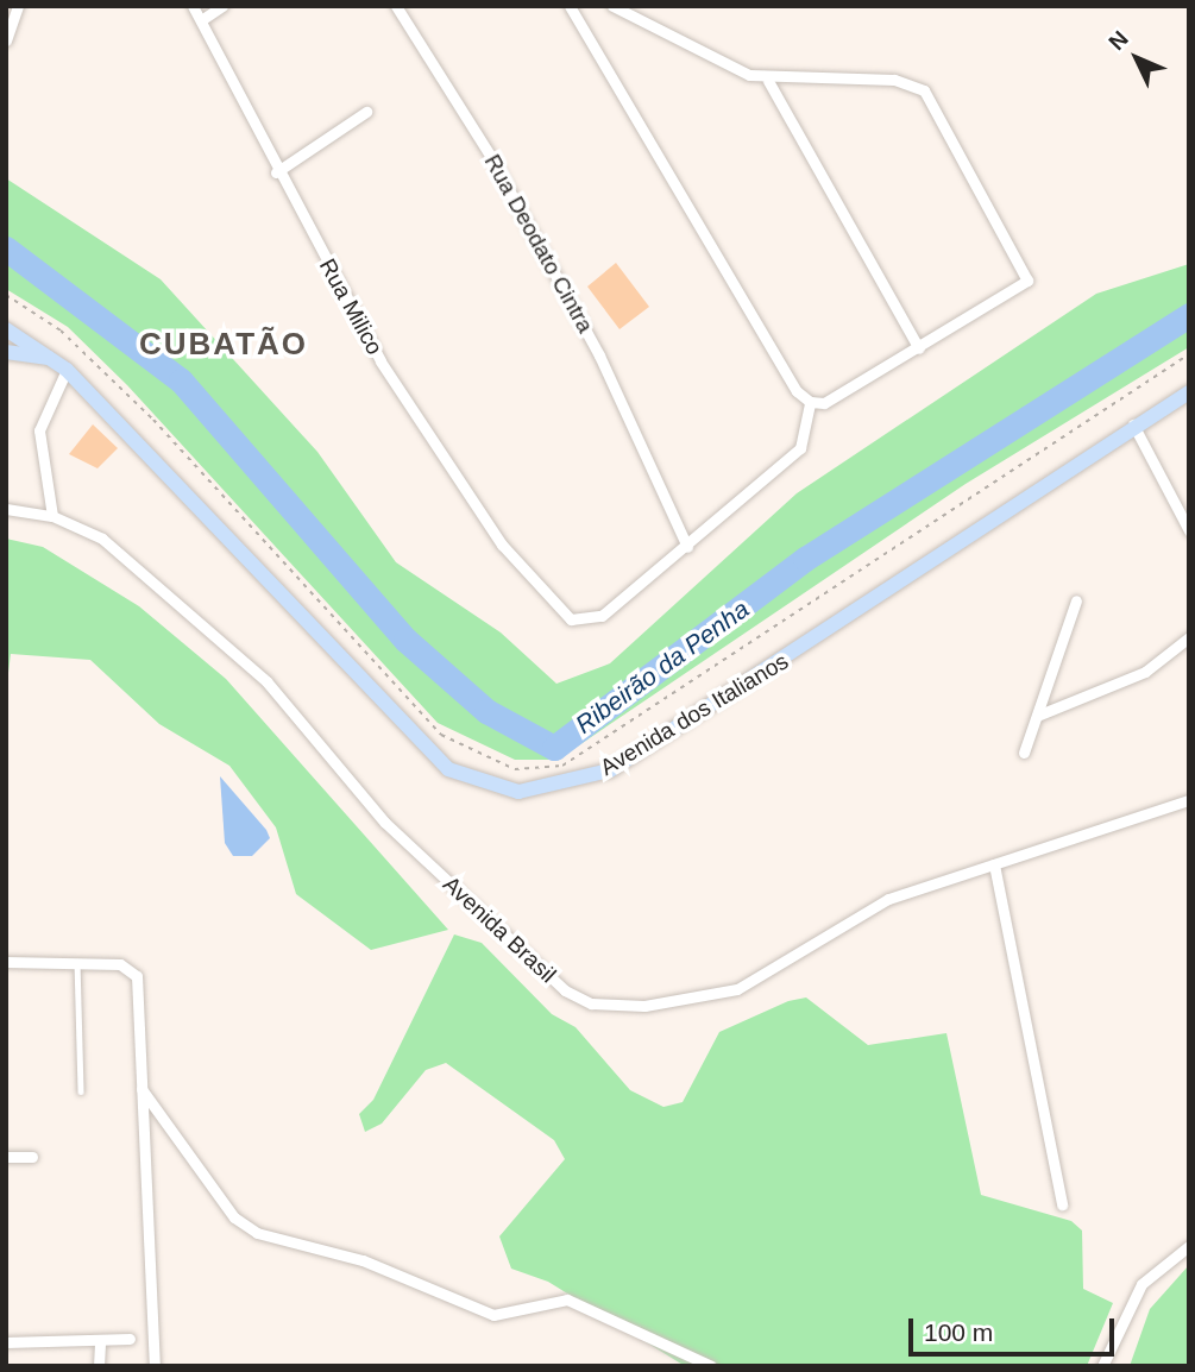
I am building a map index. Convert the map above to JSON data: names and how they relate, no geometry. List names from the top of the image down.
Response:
{
  "streets": {
    "main road": ["Avenida dos Italianos"],
    "street": ["Rua Deodato Cintra", "Rua Milico", "Avenida Brasil"]
  },
  "crossings": [
    ["Rua Deodato Cintra", "Rua Milico"]
  ],
  "districts": ["CUBATÃO"],
  "water": ["Ribeirão da Penha"],
  "scale_bar": "100 m",
  "north": "top left"
}
